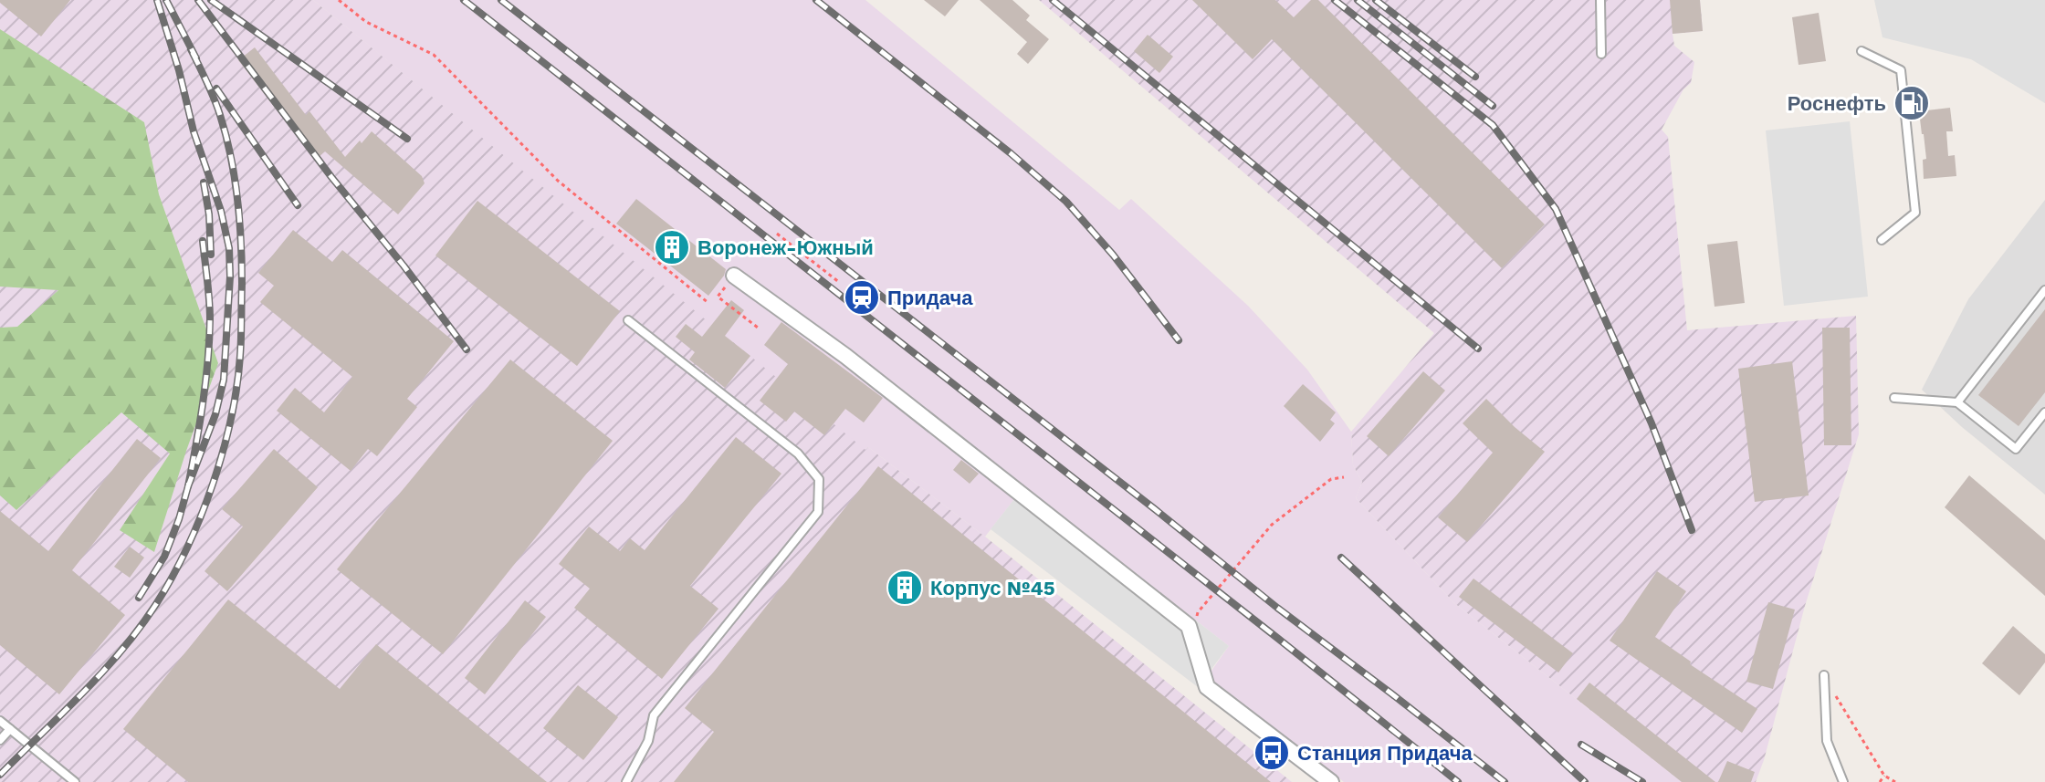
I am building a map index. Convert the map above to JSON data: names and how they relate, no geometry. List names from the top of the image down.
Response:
{
  "places": {
    "fuel station": ["Роснефть"],
    "building": ["Воронеж-Южный", "Корпус №45"],
    "station": ["Придача"],
    "bus stop": ["Станция Придача"]
  }
}
